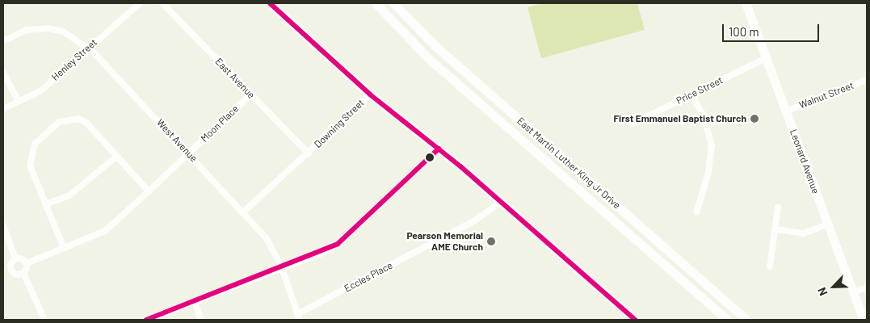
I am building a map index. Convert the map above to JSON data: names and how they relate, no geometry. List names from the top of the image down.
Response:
{
  "streets": {
    "main road": ["Leonard Avenue", "East Martin Luther King Jr Drive"],
    "street": [
      "Henley Street",
      "East Avenue",
      "Price Street",
      "Walnut Street",
      "Moon Place",
      "Downing Street",
      "West Avenue",
      "Eccles Place"
    ]
  },
  "crossings": [
    ["Henley Street", "West Avenue"],
    ["East Avenue", "Moon Place"],
    ["East Avenue", "Downing Street"],
    ["Price Street", "Leonard Avenue"],
    ["Walnut Street", "Leonard Avenue"],
    ["Moon Place", "West Avenue"],
    ["Downing Street", "West Avenue"],
    ["West Avenue", "Eccles Place"]
  ],
  "places": ["First Emmanuel Baptist Church", "Pearson Memorial AME Church"],
  "scale_bar": "100 m",
  "north": "bottom left"
}
